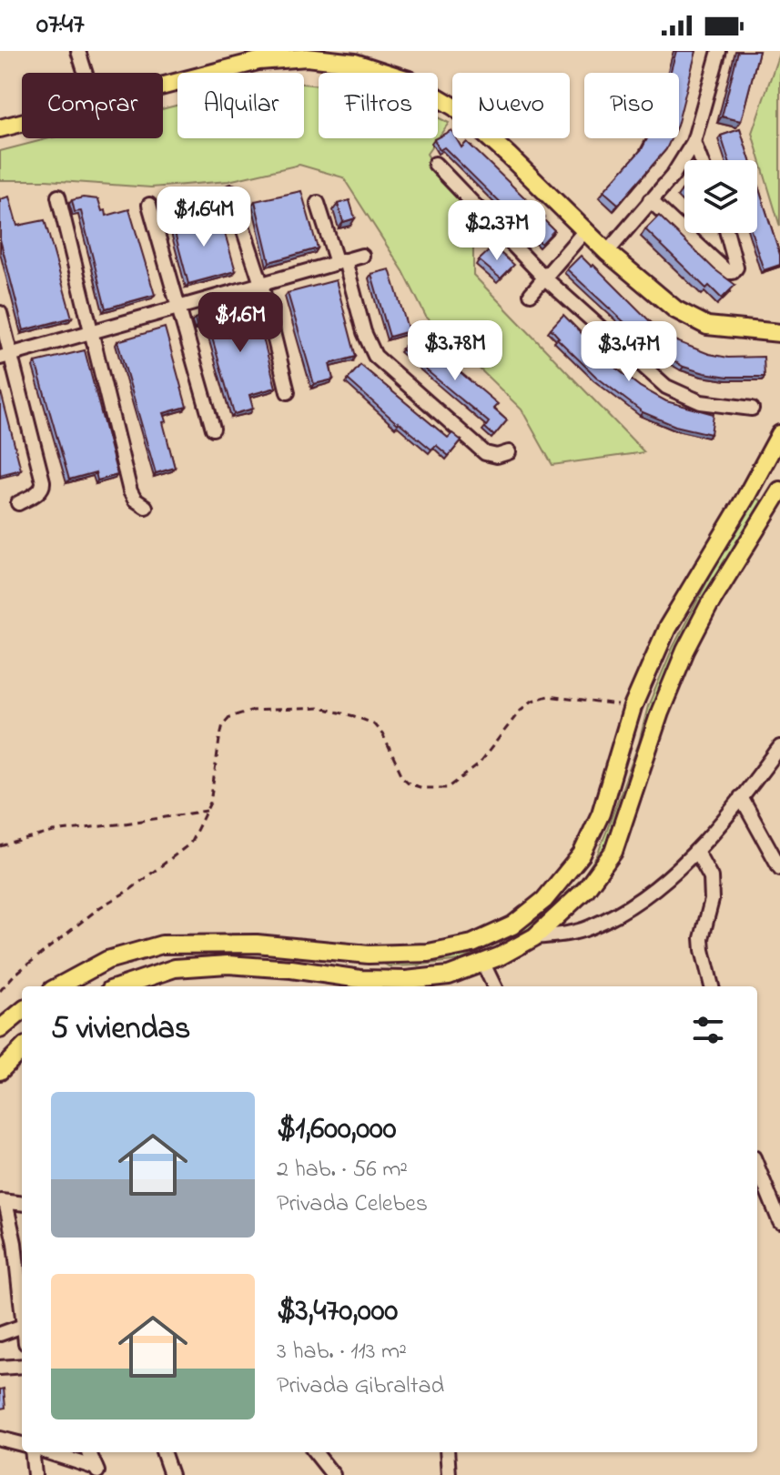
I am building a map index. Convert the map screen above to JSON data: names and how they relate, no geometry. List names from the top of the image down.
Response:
{
  "page": {
    "status": "07:47",
    "chip": [
      "Comprar",
      "Alquilar",
      "Filtros",
      "Nuevo",
      "Piso"
    ],
    "price": [
      "$1.64M",
      "$2.37M",
      "$1.6M",
      "$3.78M",
      "$3.47M"
    ],
    "heading": "5 viviendas",
    "list": [
      {
        "name": "$1,600,000",
        "note": "2 hab. · 56 m² · Privada Celebes"
      },
      {
        "name": "$3,470,000",
        "note": "3 hab. · 113 m² · Privada Gibraltad"
      }
    ]
  }
}
